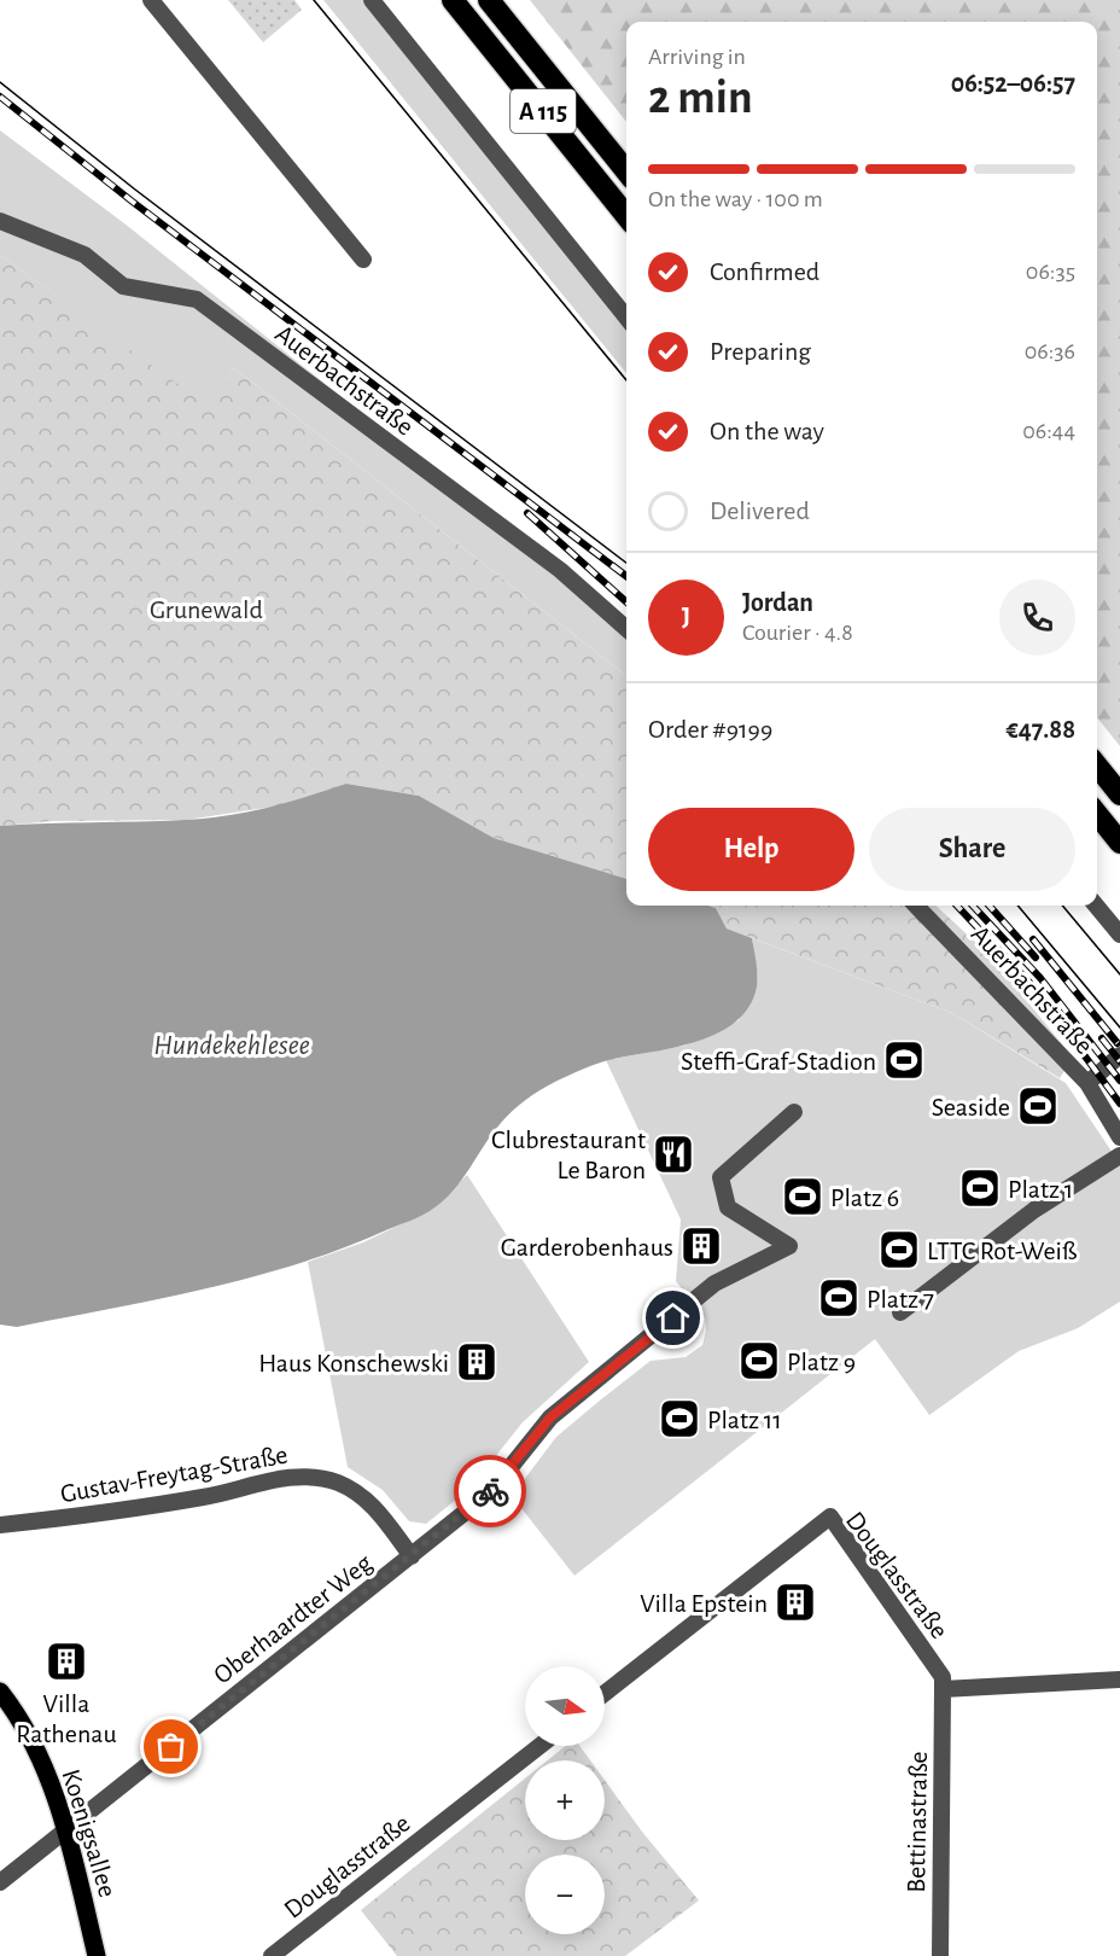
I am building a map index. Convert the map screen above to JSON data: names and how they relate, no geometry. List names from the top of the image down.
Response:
{
  "streets": {
    "highway": ["A 115"],
    "main road": ["Koenigsallee"],
    "street": [
      "Auerbachstraße",
      "Gustav-Freytag-Straße",
      "Douglasstraße",
      "Oberhaardter Weg",
      "Bettinastraße"
    ]
  },
  "crossings": [
    ["Gustav-Freytag-Straße", "Oberhaardter Weg"],
    ["Douglasstraße", "Bettinastraße"],
    ["Oberhaardter Weg", "Koenigsallee"]
  ],
  "water": ["Hundekehlesee"],
  "parks": ["Grunewald"],
  "places": {
    "sports": [
      "Steffi-Graf-Stadion",
      "Seaside",
      "Platz 1",
      "Platz 6",
      "LTTC Rot-Weiß",
      "Platz 7",
      "Platz 9",
      "Platz 11"
    ],
    "restaurant": ["Clubrestaurant Le Baron"],
    "building": [
      "Garderobenhaus",
      "Haus Konschewski",
      "Villa Epstein",
      "Villa Rathenau"
    ]
  },
  "north": "right",
  "page": {
    "heading": ["2 min", "Arriving in", "06:52–06:57"],
    "panel": [
      "Jordan",
      "Courier · 4.8",
      "Order #9199",
      "€47.88"
    ],
    "bar": "On the way · 100 m",
    "list": [
      ["Confirmed", "06:35"],
      ["Preparing", "06:36"],
      ["On the way", "06:44"],
      "Delivered"
    ],
    "round": "J",
    "buttons": ["Help", "Share"],
    "map_buttons": ["+", "−"]
  }
}
